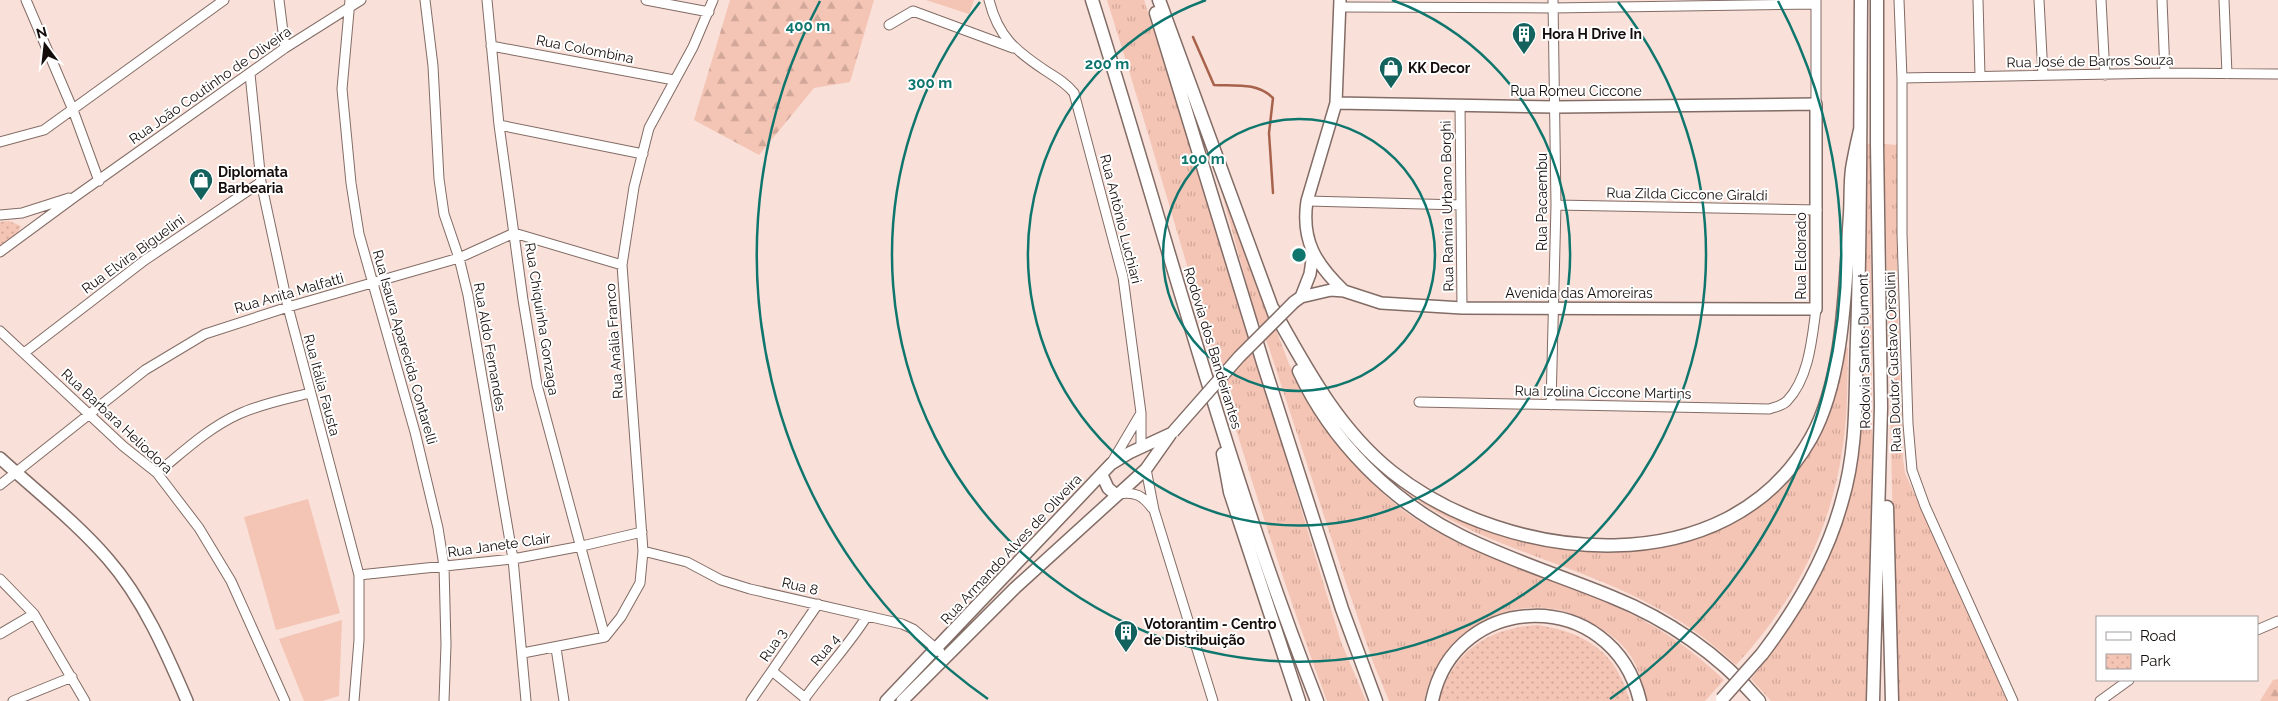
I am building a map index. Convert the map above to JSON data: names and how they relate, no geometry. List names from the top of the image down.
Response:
{
  "streets": {
    "highway": ["Rodovia dos Bandeirantes", "Rodovia Santos Dumont"],
    "main road": [
      "Rua Romeu Ciccone",
      "Rua Eldorado",
      "Avenida das Amoreiras",
      "Rua Armando Alves de Oliveira"
    ],
    "street": [
      "Rua Colombina",
      "Rua José de Barros Souza",
      "Rua João Coutinho de Oliveira",
      "Rua Zilda Ciccone Giraldi",
      "Rua Pacaembu",
      "Rua Ramira Urbano Borghi",
      "Rua Antônio Luchiari",
      "Rua Elvira Biguelini",
      "Rua Anita Malfatti",
      "Rua Chiquinha Gonzaga",
      "Rua Anália Franco",
      "Rua Isaura Aparecida Contarelli",
      "Rua Aldo Fernandes",
      "Rua Doutor Gustavo Orsolini",
      "Rua Itália Fausta",
      "Rua Izolina Ciccone Martins",
      "Rua Barbara Heliodora",
      "Rua Janete Clair",
      "Rua 8",
      "Rua 3",
      "Rua 4"
    ]
  },
  "crossings": [
    ["Rua Colombina", "Rua Chiquinha Gonzaga"],
    ["Rua Colombina", "Rua Anália Franco"],
    ["Rua José de Barros Souza", "Rua Doutor Gustavo Orsolini"],
    ["Rua João Coutinho de Oliveira", "Rua Isaura Aparecida Contarelli"],
    ["Rua João Coutinho de Oliveira", "Rua Itália Fausta"],
    ["Rua Romeu Ciccone", "Rua Pacaembu"],
    ["Rua Romeu Ciccone", "Rua Ramira Urbano Borghi"],
    ["Rua Romeu Ciccone", "Rua Eldorado"],
    ["Rua Romeu Ciccone", "Avenida das Amoreiras"],
    ["Rua Zilda Ciccone Giraldi", "Rua Pacaembu"],
    ["Rua Zilda Ciccone Giraldi", "Rua Eldorado"],
    ["Rua Pacaembu", "Avenida das Amoreiras"],
    ["Rua Pacaembu", "Rua Izolina Ciccone Martins"],
    ["Rua Ramira Urbano Borghi", "Avenida das Amoreiras"],
    ["Rua Antônio Luchiari", "Rua Armando Alves de Oliveira"],
    ["Rua Elvira Biguelini", "Rua Itália Fausta"],
    ["Rua Elvira Biguelini", "Rua Barbara Heliodora"],
    ["Rua Eldorado", "Avenida das Amoreiras"],
    ["Rua Eldorado", "Rua Izolina Ciccone Martins"],
    ["Rua Anita Malfatti", "Rua Chiquinha Gonzaga"],
    ["Rua Anita Malfatti", "Rua Isaura Aparecida Contarelli"],
    ["Rua Anita Malfatti", "Rua Aldo Fernandes"],
    ["Rua Anita Malfatti", "Rua Itália Fausta"],
    ["Rua Anita Malfatti", "Rua Barbara Heliodora"],
    ["Avenida das Amoreiras", "Rua Armando Alves de Oliveira"],
    ["Rua Chiquinha Gonzaga", "Rua Anália Franco"],
    ["Rua Chiquinha Gonzaga", "Rua Janete Clair"],
    ["Rua Anália Franco", "Rua Janete Clair"],
    ["Rua Anália Franco", "Rua 8"],
    ["Rua Isaura Aparecida Contarelli", "Rua Janete Clair"],
    ["Rua Aldo Fernandes", "Rua Janete Clair"],
    ["Rua Itália Fausta", "Rua Janete Clair"],
    ["Rua Armando Alves de Oliveira", "Rua 8"],
    ["Rua 8", "Rua 3"],
    ["Rua 8", "Rua 4"]
  ],
  "places": {
    "building": ["Hora H Drive In", "Votorantim - Centro de Distribuição"],
    "shop": ["KK Decor", "Diplomata Barbearia"]
  },
  "legend": ["Road", "Park"],
  "north": "top",
  "rings": [
    "400 m",
    "200 m",
    "300 m",
    "100 m"
  ]
}
